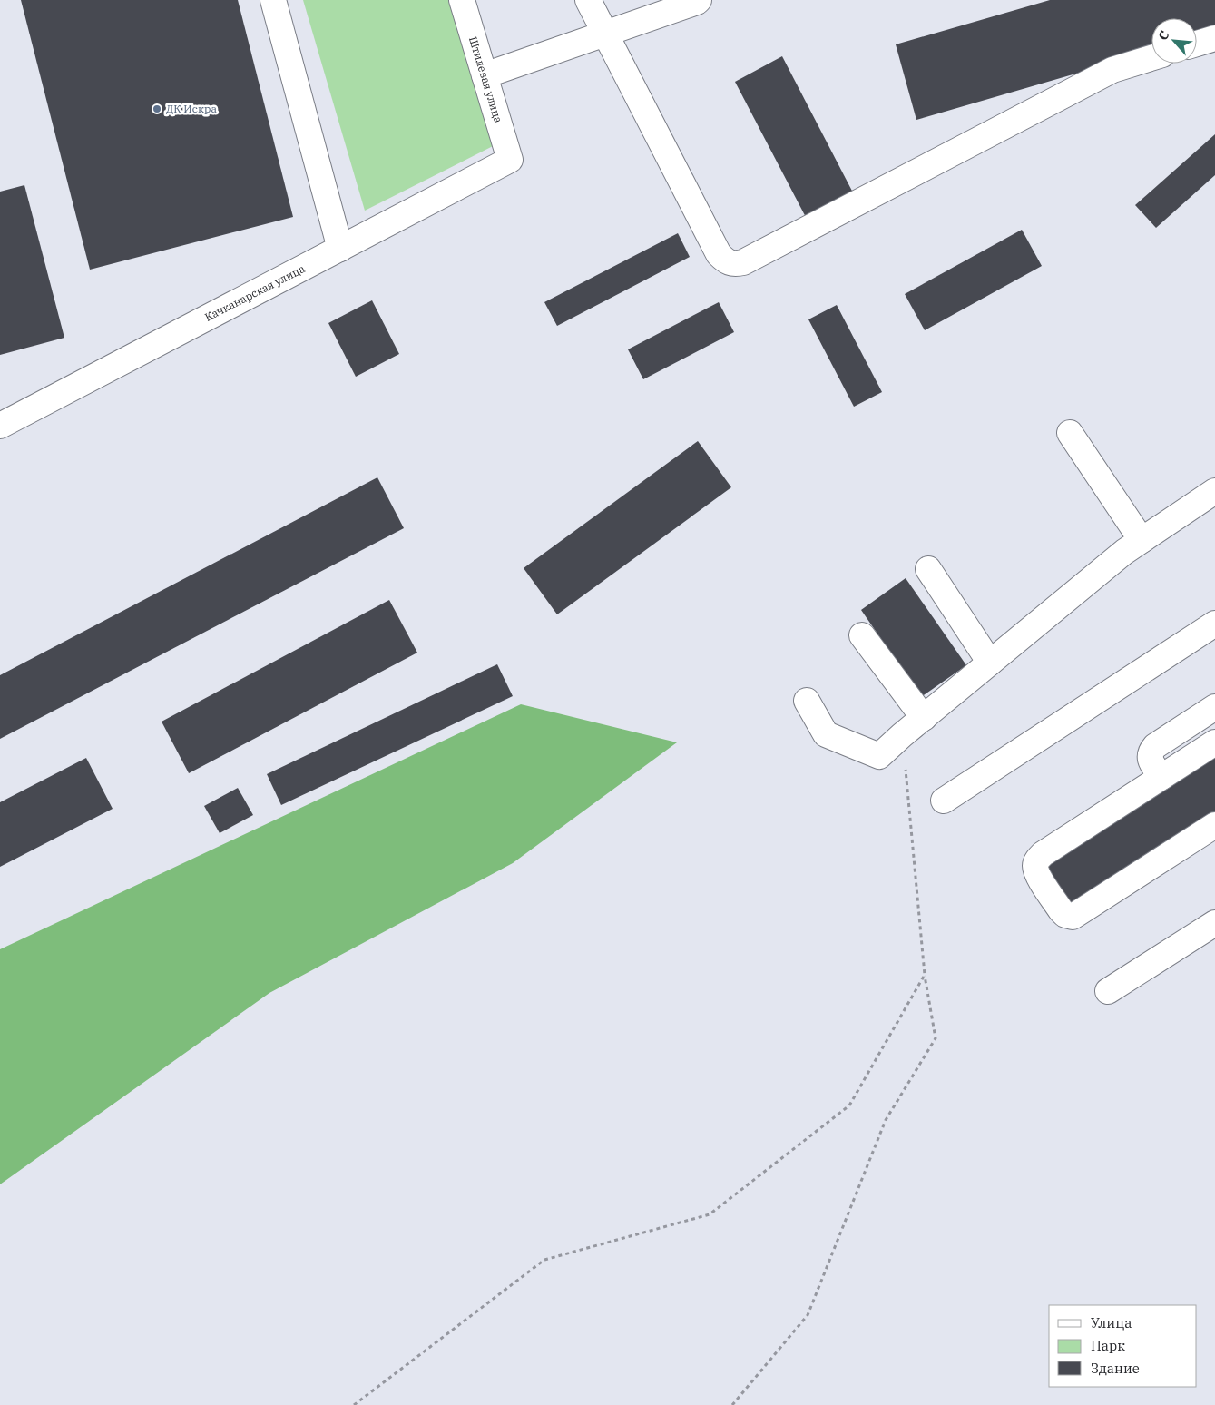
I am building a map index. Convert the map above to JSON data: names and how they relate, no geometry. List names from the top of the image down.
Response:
{
  "streets": {
    "street": ["Штилевая улица", "Качканарская улица"]
  },
  "crossings": [
    ["Штилевая улица", "Качканарская улица"]
  ],
  "places": ["ДК Искра"],
  "legend": ["Улица", "Парк", "Здание"],
  "north": "top left"
}
